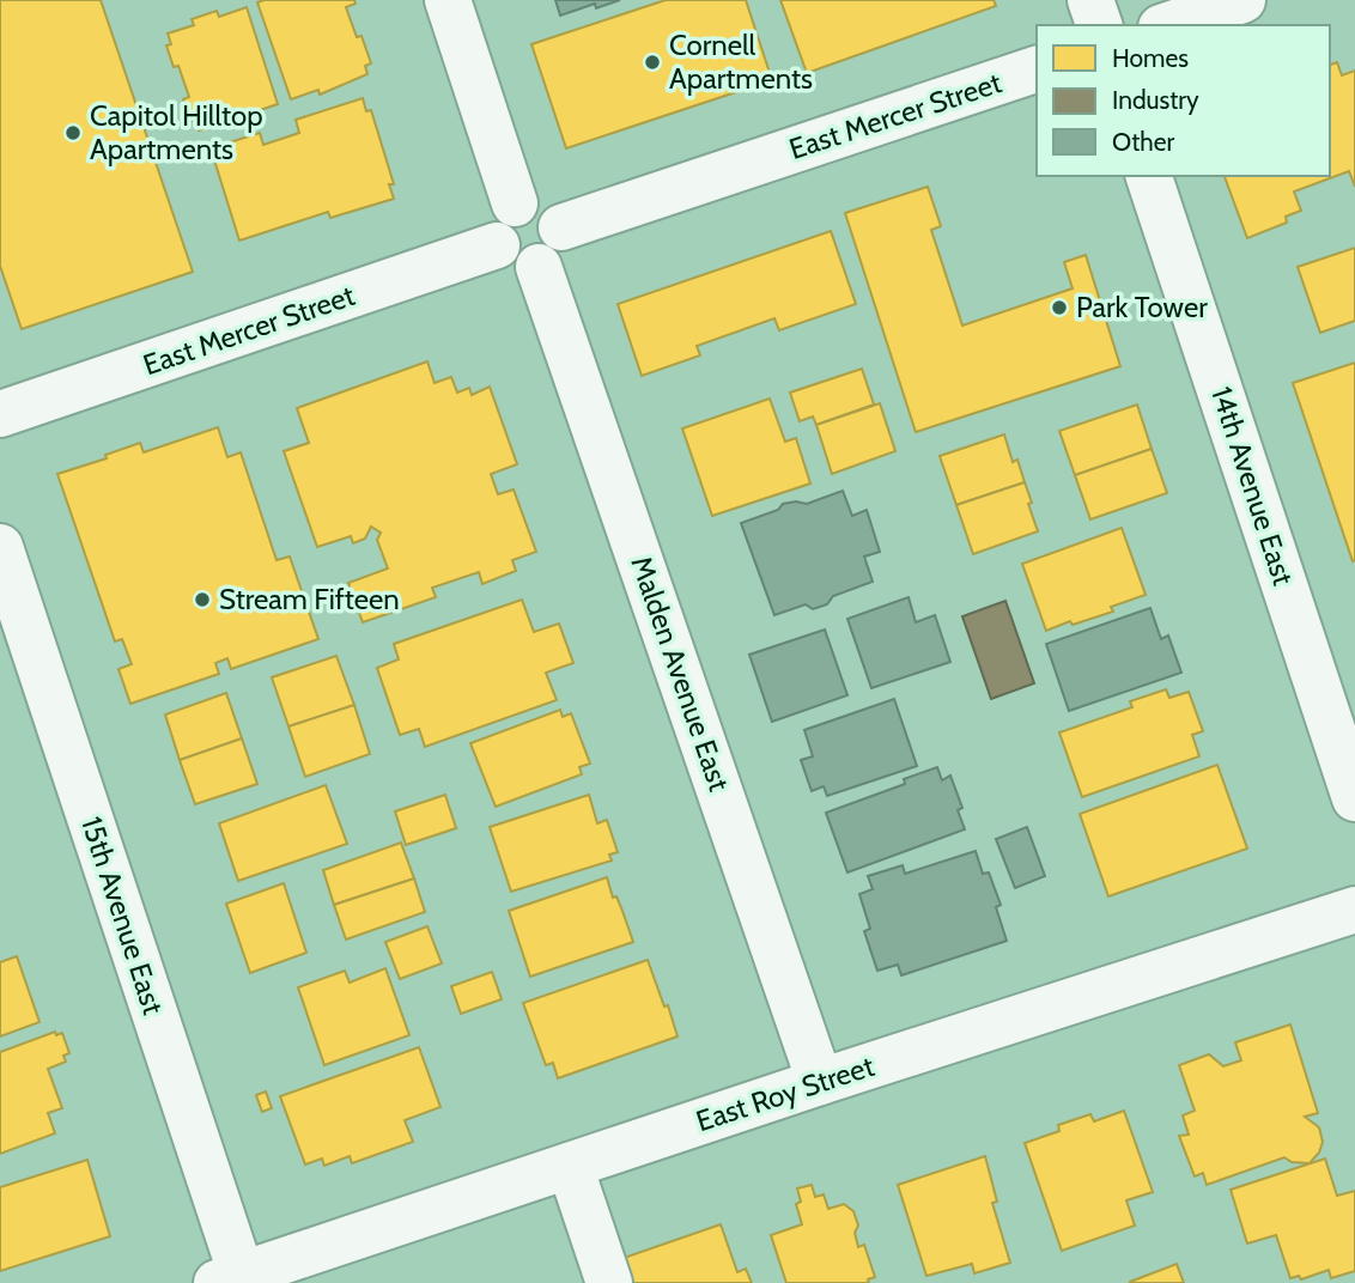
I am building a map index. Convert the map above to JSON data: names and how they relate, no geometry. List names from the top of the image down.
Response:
{
  "streets": {
    "street": [
      "East Mercer Street",
      "14th Avenue East",
      "Malden Avenue East",
      "15th Avenue East",
      "East Roy Street"
    ]
  },
  "crossings": [
    ["East Mercer Street", "Malden Avenue East"],
    ["Malden Avenue East", "East Roy Street"],
    ["15th Avenue East", "East Roy Street"]
  ],
  "places": [
    "Cornell Apartments",
    "Capitol Hilltop Apartments",
    "Park Tower",
    "Stream Fifteen"
  ],
  "legend": ["Homes", "Industry", "Other"]
}
